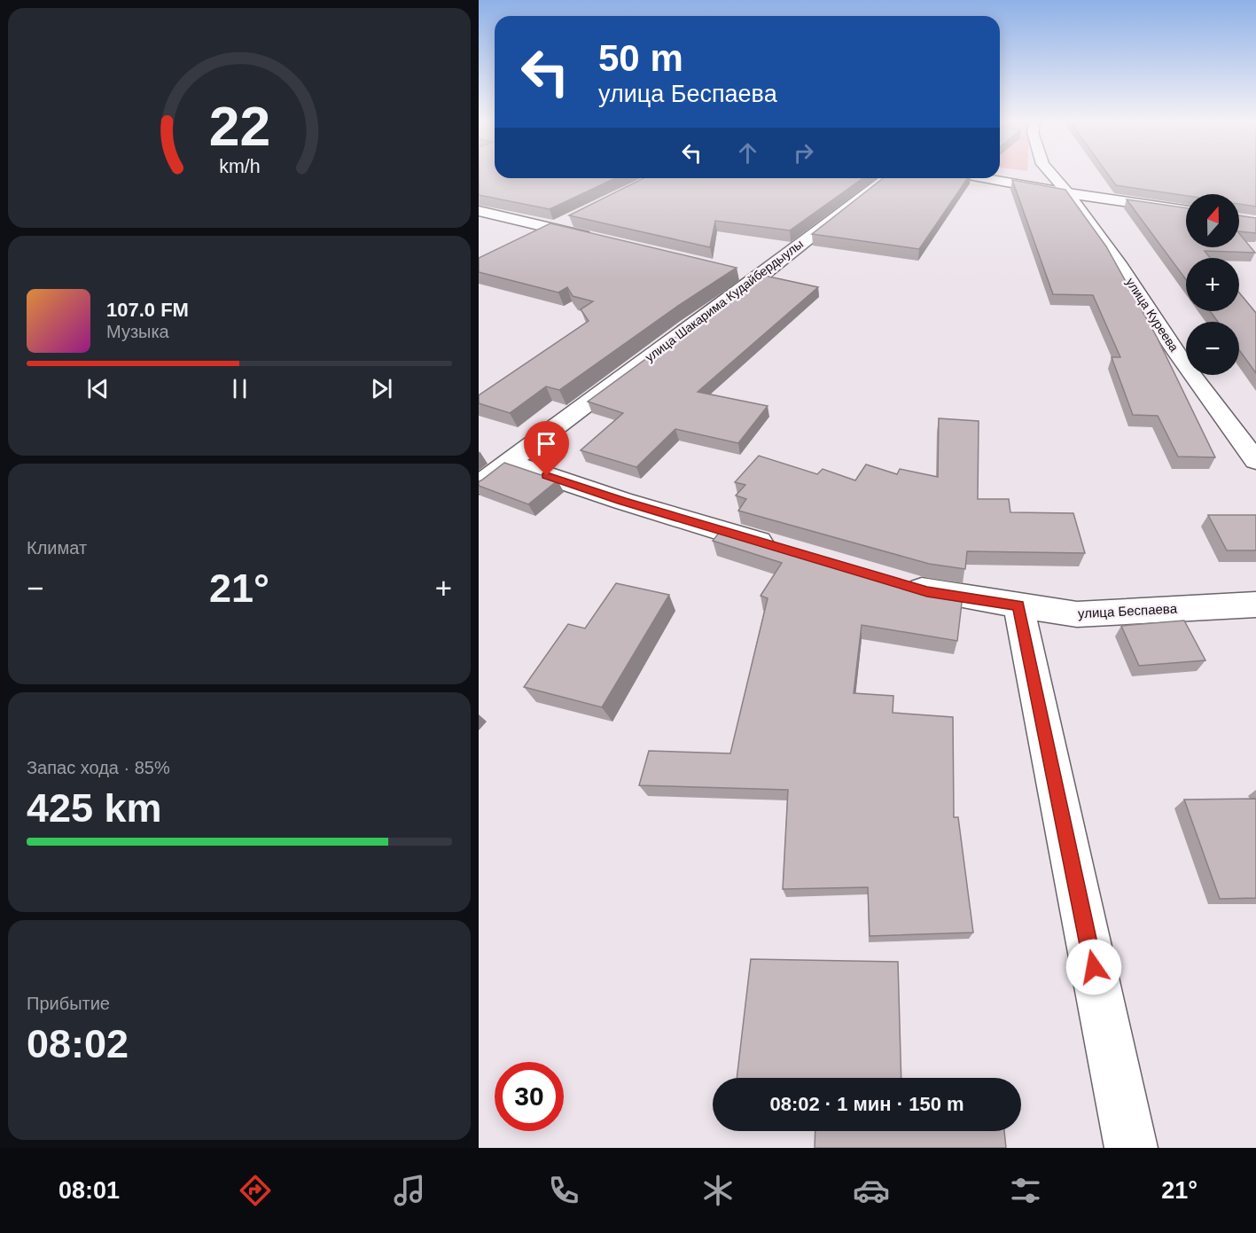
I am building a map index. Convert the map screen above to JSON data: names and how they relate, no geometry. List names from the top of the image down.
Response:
{
  "streets": {
    "street": ["улица Шакарима Кудайбердыулы", "улица Куреева", "улица Беспаева"]
  },
  "north": "top",
  "page": {
    "turn": ["50 m", "улица Беспаева"],
    "map_buttons": ["+", "−"],
    "song": ["107.0 FM", "Музыка"],
    "tile": [
      "Климат",
      ["Запас хода · 85%", "425 km"],
      ["Прибытие", "08:02"]
    ],
    "heat": ["−", "21°", "+"],
    "limit": "30",
    "trip": "08:02 · 1 мин · 150 m",
    "tabs": ["08:01", "21°"],
    "gauge": ["22", "km/h"]
  }
}
